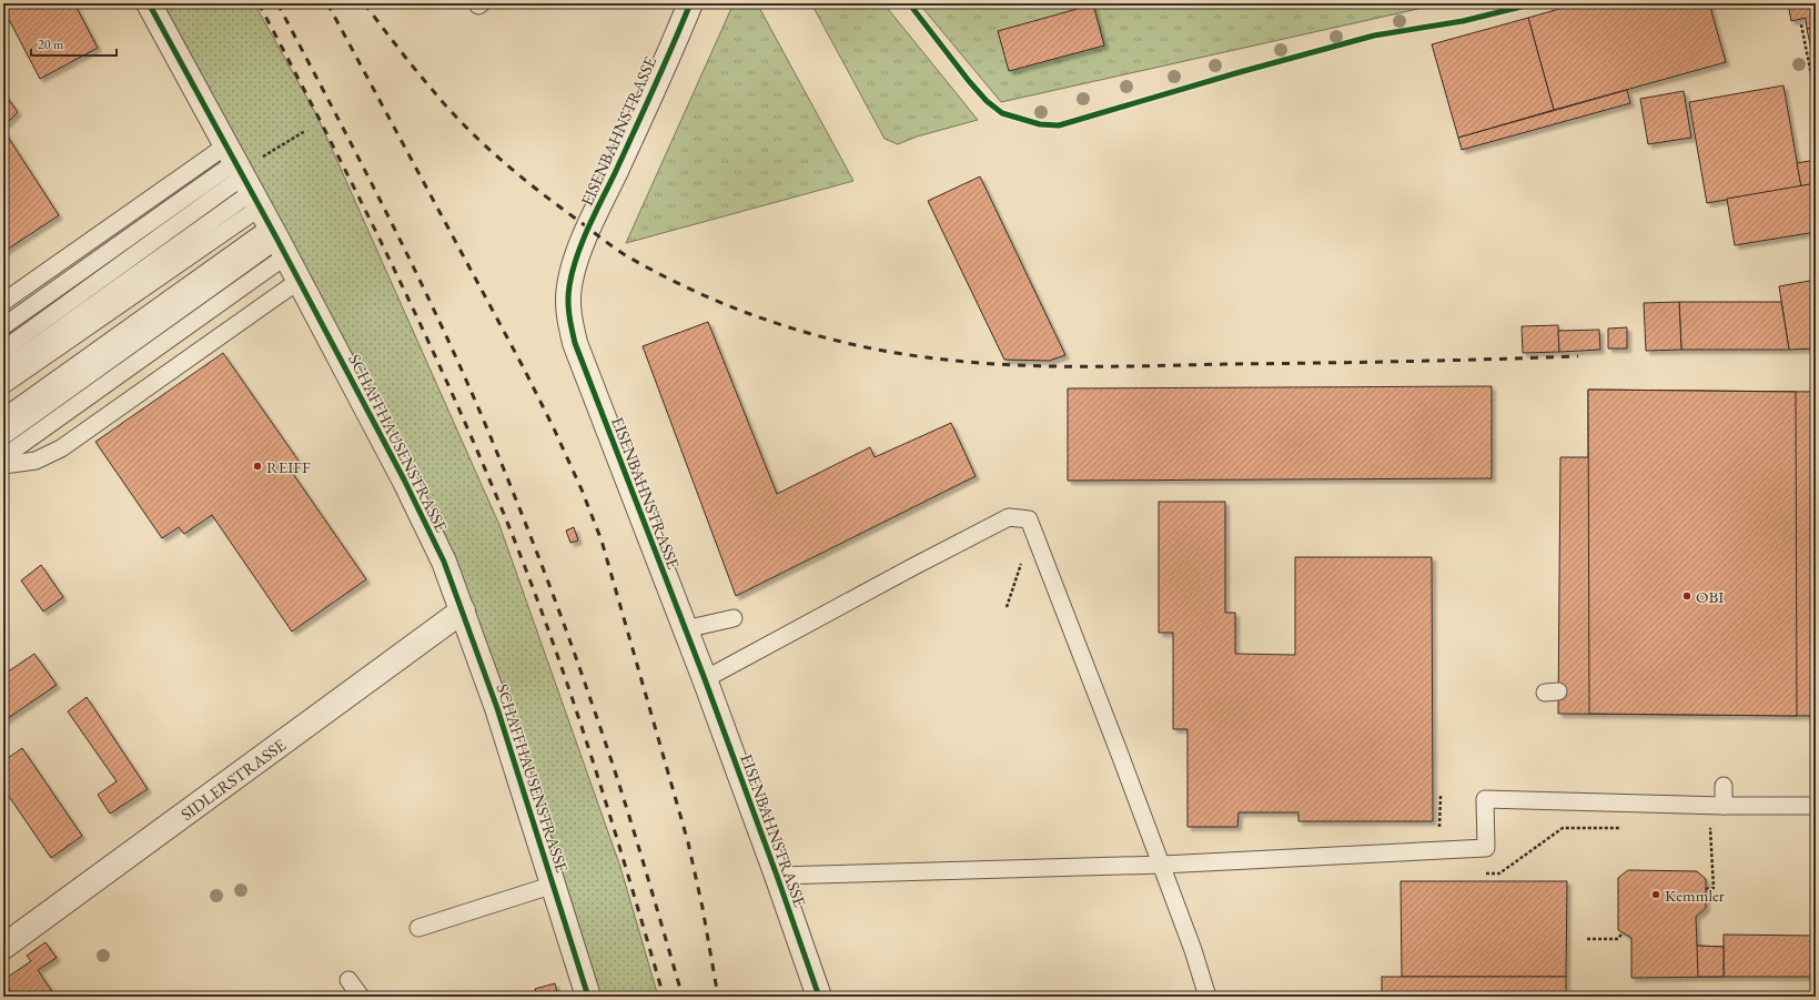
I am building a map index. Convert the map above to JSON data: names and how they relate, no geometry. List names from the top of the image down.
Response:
{
  "streets": {
    "street": ["EISENBAHNSTRASSE", "SCHAFFHAUSENSTRASSE", "SIDLERSTRASSE"]
  },
  "crossings": [
    ["SCHAFFHAUSENSTRASSE", "SIDLERSTRASSE"]
  ],
  "places": ["REIFF", "OBI", "Kemmler"],
  "scale_bar": "20 m"
}
